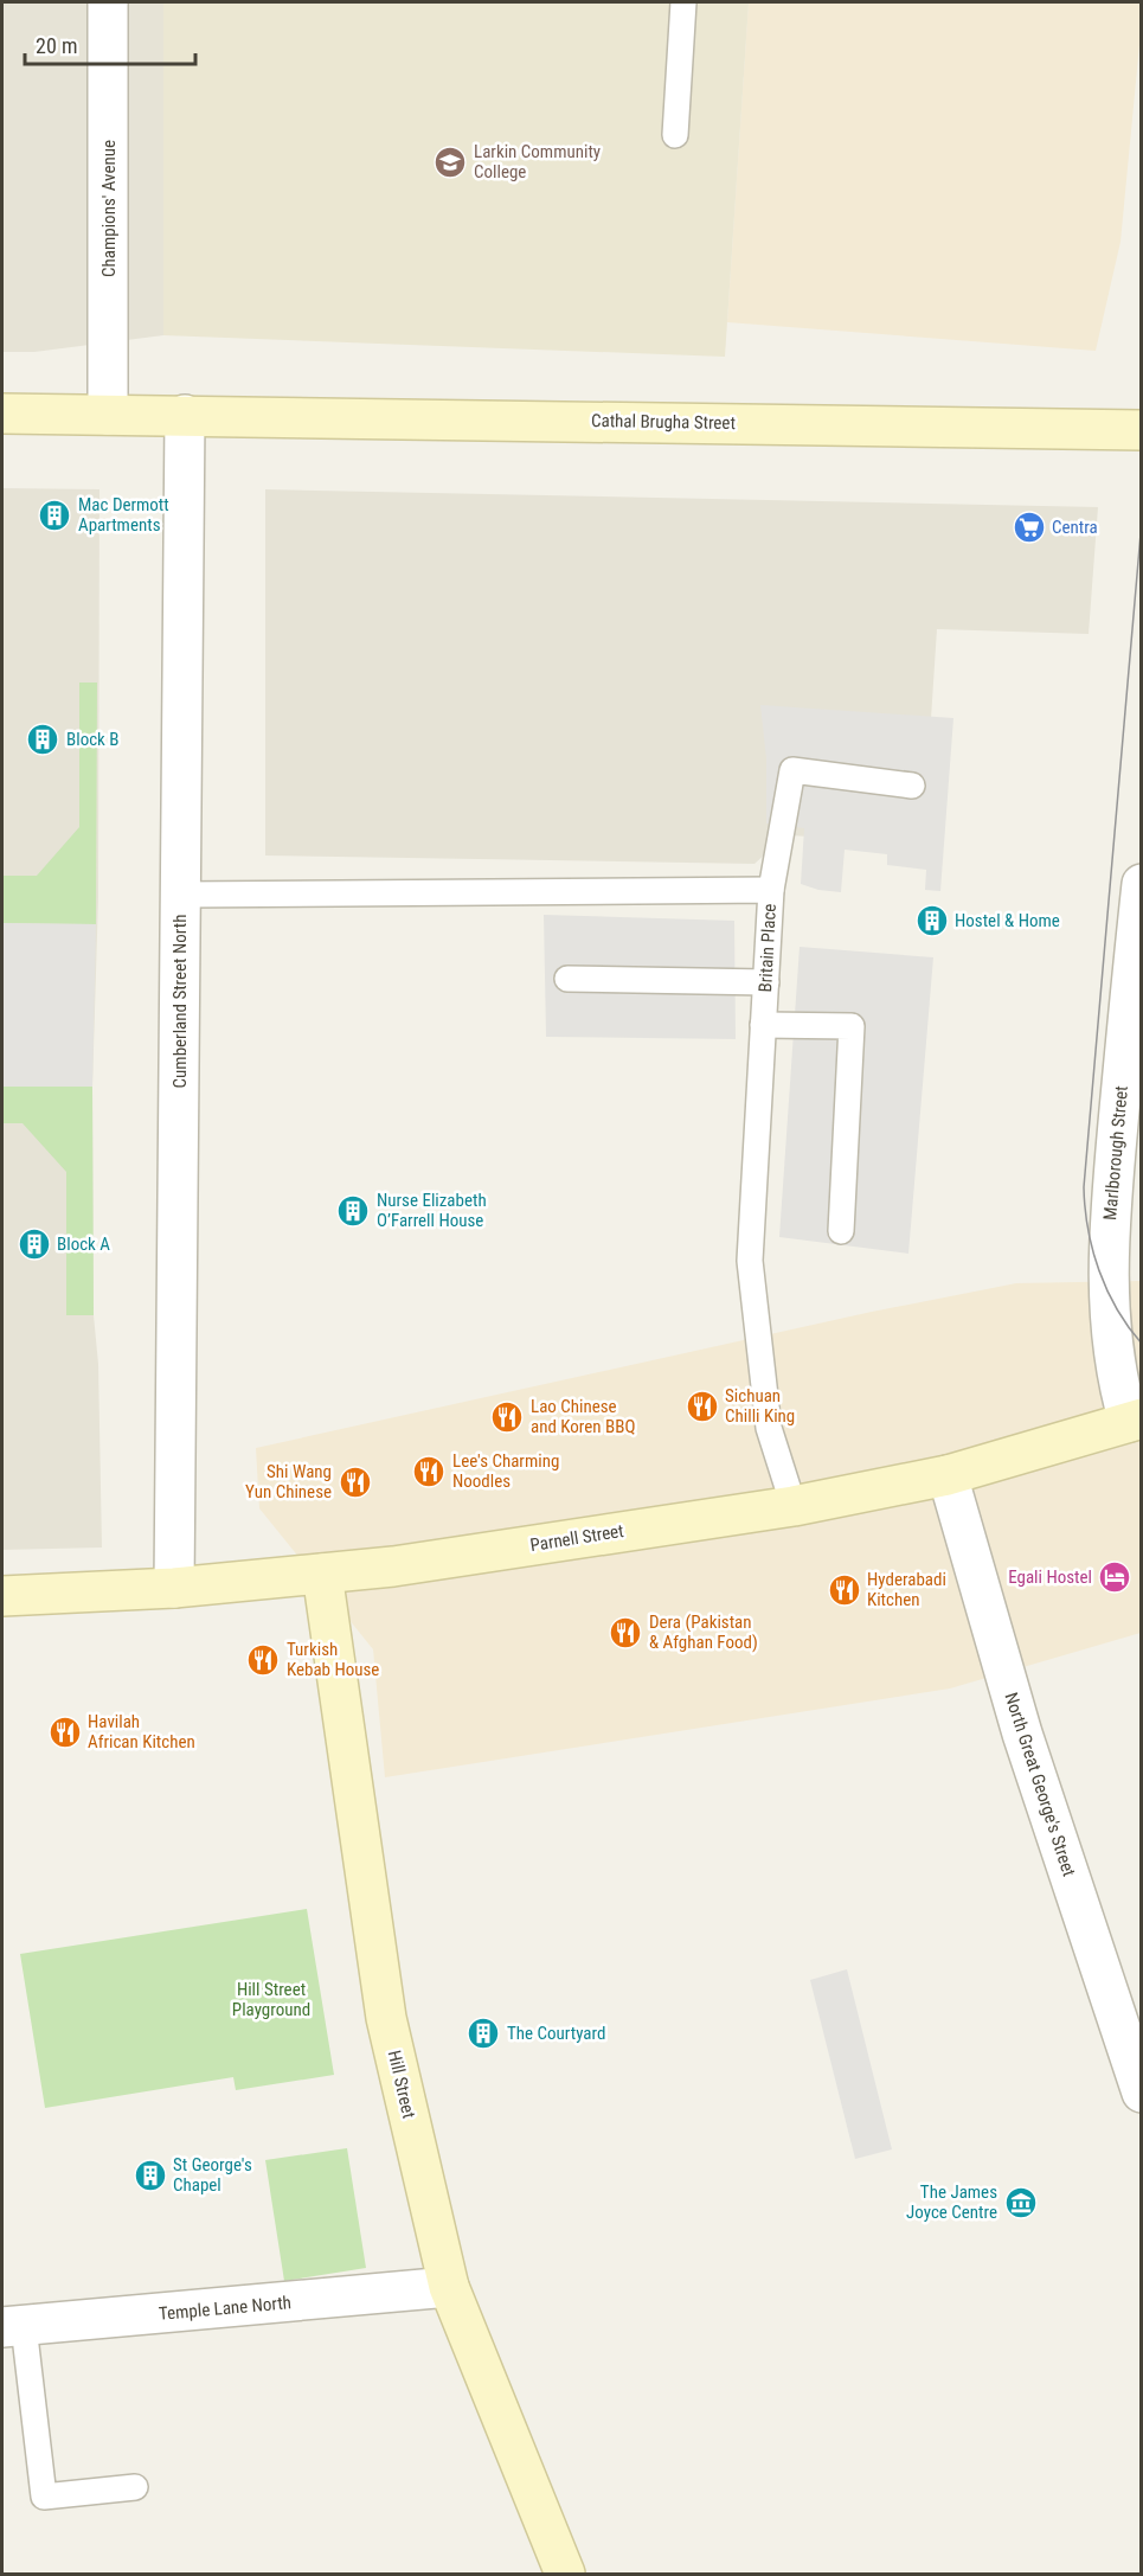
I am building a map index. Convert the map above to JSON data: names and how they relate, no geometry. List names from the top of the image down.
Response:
{
  "streets": {
    "street": [
      "Champions' Avenue",
      "Cathal Brugha Street",
      "Cumberland Street North",
      "Marlborough Street",
      "Parnell Street",
      "North Great George's Street",
      "Hill Street",
      "Temple Lane North"
    ],
    "lane": ["Britain Place"]
  },
  "crossings": [
    ["Champions' Avenue", "Cathal Brugha Street"],
    ["Cathal Brugha Street", "Cumberland Street North"],
    ["Britain Place", "Cumberland Street North"],
    ["Britain Place", "Parnell Street"],
    ["Cumberland Street North", "Parnell Street"],
    ["Marlborough Street", "Parnell Street"],
    ["Parnell Street", "North Great George's Street"],
    ["Parnell Street", "Hill Street"],
    ["Hill Street", "Temple Lane North"]
  ],
  "parks": ["Hill Street Playground"],
  "places": {
    "school or university": ["Larkin Community College"],
    "building": [
      "Mac Dermott Apartments",
      "Block B",
      "Hostel & Home",
      "Nurse Elizabeth O’Farrell House",
      "Block A",
      "The Courtyard",
      "St George's Chapel"
    ],
    "supermarket": ["Centra"],
    "restaurant": [
      "Sichuan Chilli King",
      "Lao Chinese and Koren BBQ",
      "Lee's Charming Noodles",
      "Shi Wang Yun Chinese",
      "Hyderabadi Kitchen",
      "Dera (Pakistan & Afghan Food)",
      "Turkish Kebab House",
      "Havilah African Kitchen"
    ],
    "hotel": ["Egali Hostel"],
    "museum": ["The James Joyce Centre"]
  },
  "scale_bar": "20 m"
}
